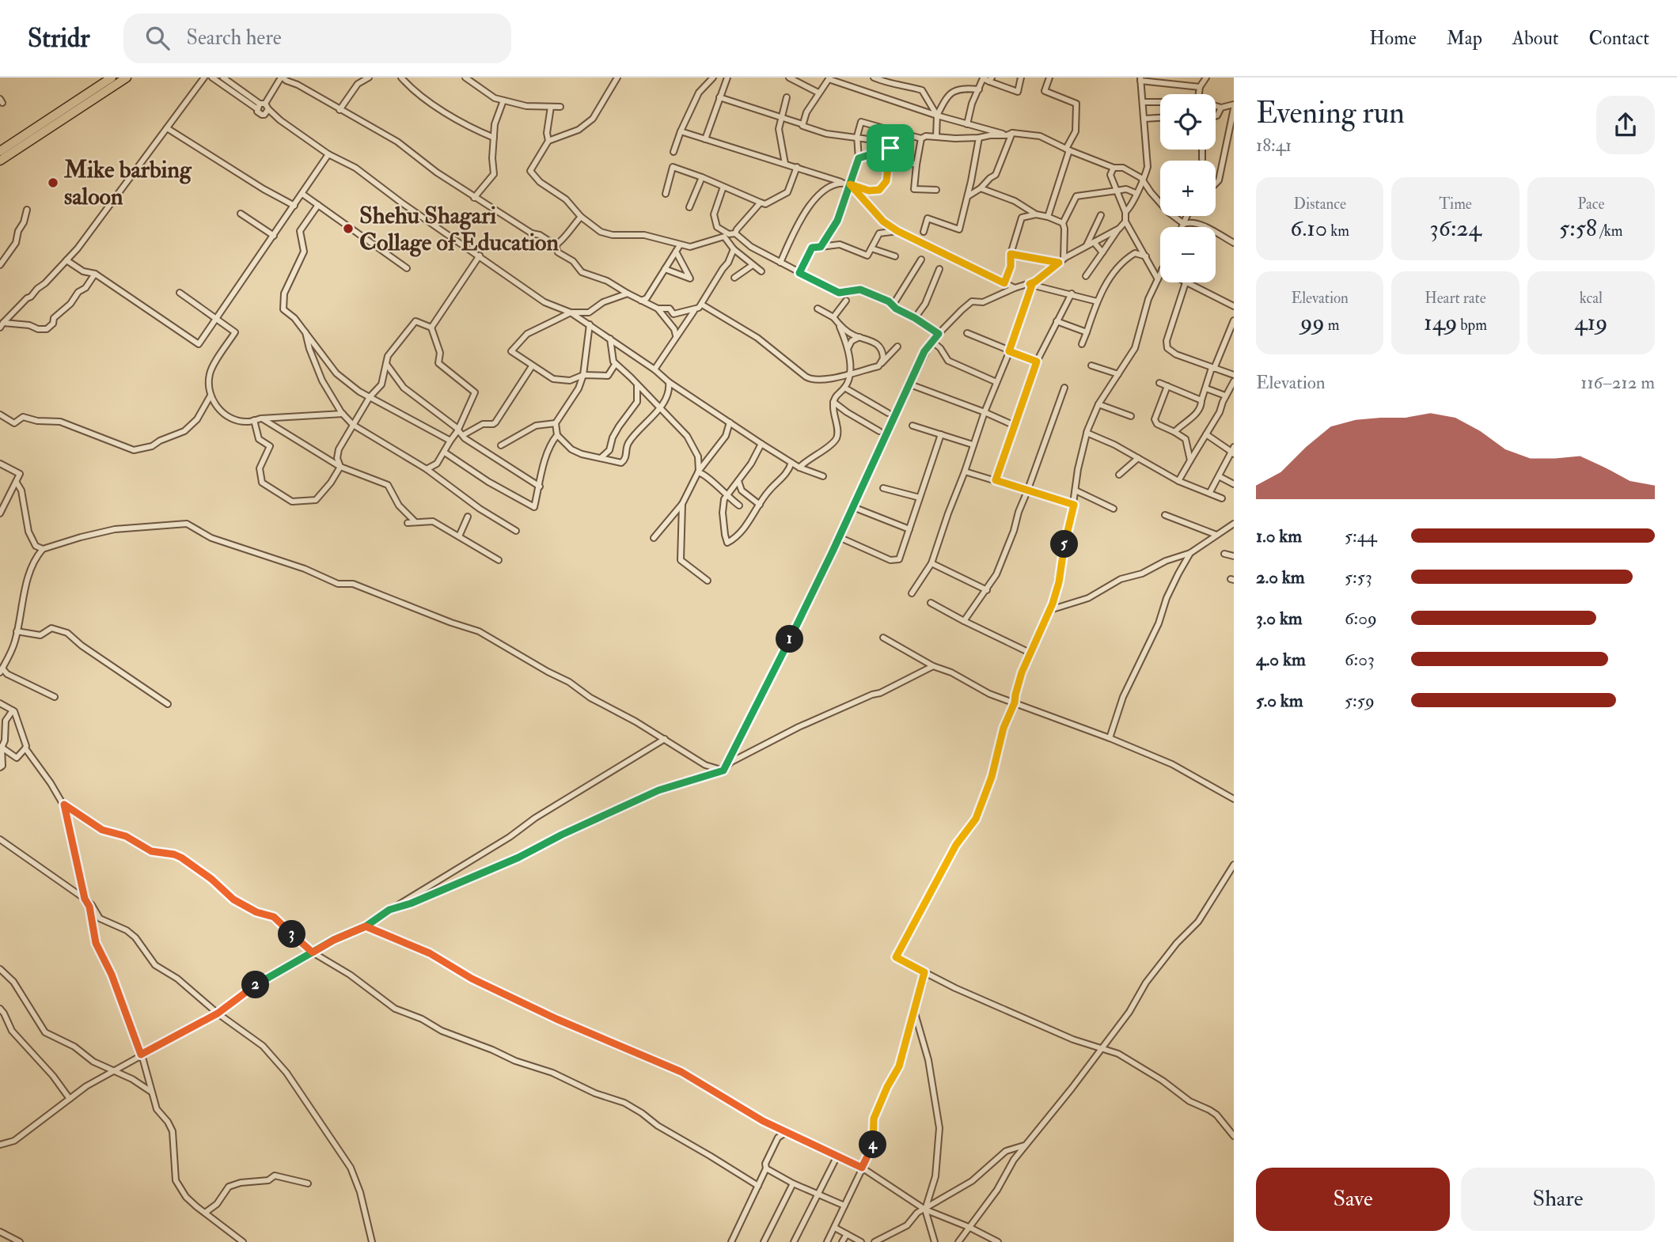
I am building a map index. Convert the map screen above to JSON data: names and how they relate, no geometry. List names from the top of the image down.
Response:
{
  "places": ["Mike barbing saloon", "Shehu Shagari Collage of Education"],
  "page": {
    "header": "Stridr",
    "search": "Search here",
    "nav": [
      "Home",
      "Map",
      "About",
      "Contact"
    ],
    "heading": ["Evening run", "18:41"],
    "map_buttons": ["+", "−"],
    "stats": [
      ["Distance", "6.10 km"],
      ["Time", "36:24"],
      ["Pace", "5:58 /km"],
      ["Elevation", "99 m"],
      ["Heart rate", "149 bpm"],
      ["kcal", "419"]
    ],
    "chart": ["Elevation", "116–212 m"],
    "list": [
      {
        "name": "1.0 km",
        "note": "5:44"
      },
      {
        "name": "2.0 km",
        "note": "5:53"
      },
      {
        "name": "3.0 km",
        "note": "6:09"
      },
      {
        "name": "4.0 km",
        "note": "6:03"
      },
      {
        "name": "5.0 km",
        "note": "5:59"
      }
    ],
    "pins": [
      "5",
      "1",
      "3",
      "2",
      "4"
    ],
    "buttons": ["Save", "Share"]
  }
}
